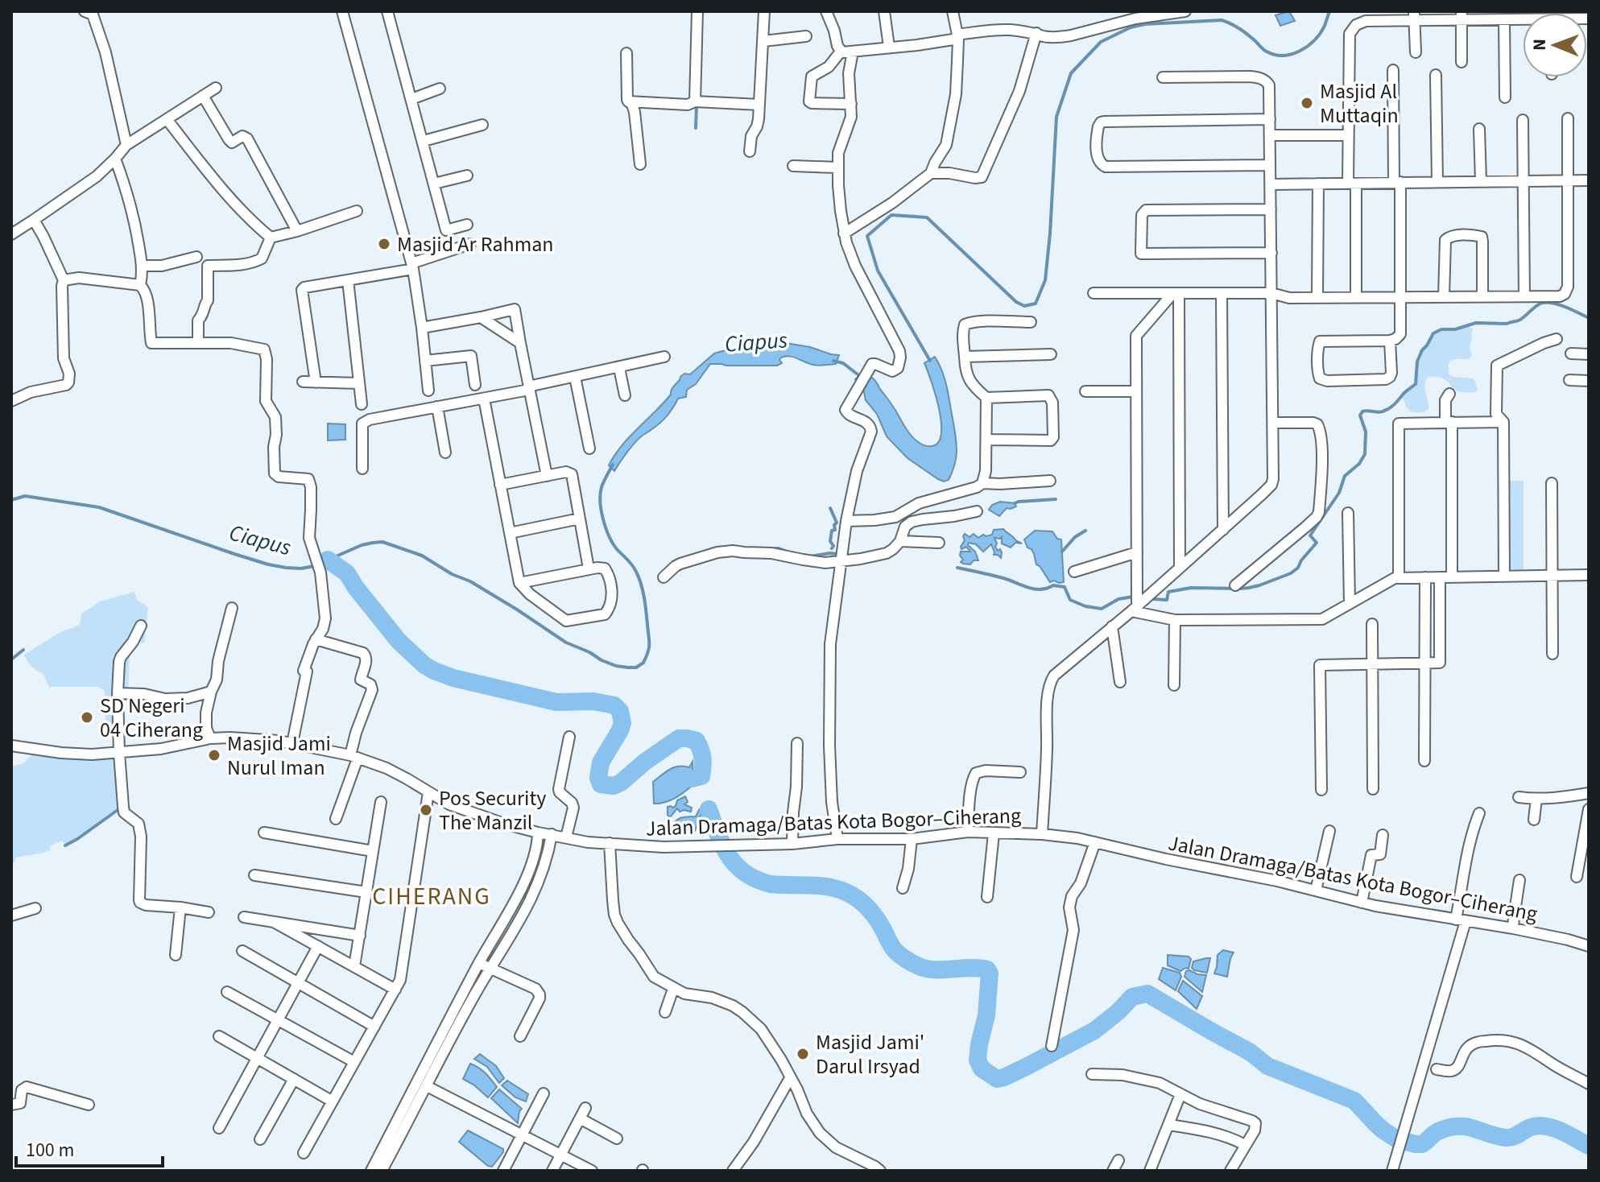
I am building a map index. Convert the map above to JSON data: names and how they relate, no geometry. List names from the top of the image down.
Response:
{
  "streets": {
    "street": ["Jalan Dramaga/Batas Kota Bogor–Ciherang"]
  },
  "districts": ["CIHERANG"],
  "water": ["Ciapus"],
  "places": [
    "Masjid Al Muttaqin",
    "Masjid Ar Rahman",
    "SD Negeri 04 Ciherang",
    "Masjid Jami Nurul Iman",
    "Pos Security The Manzil",
    "Masjid Jami' Darul Irsyad"
  ],
  "scale_bar": "100 m",
  "north": "left"
}
